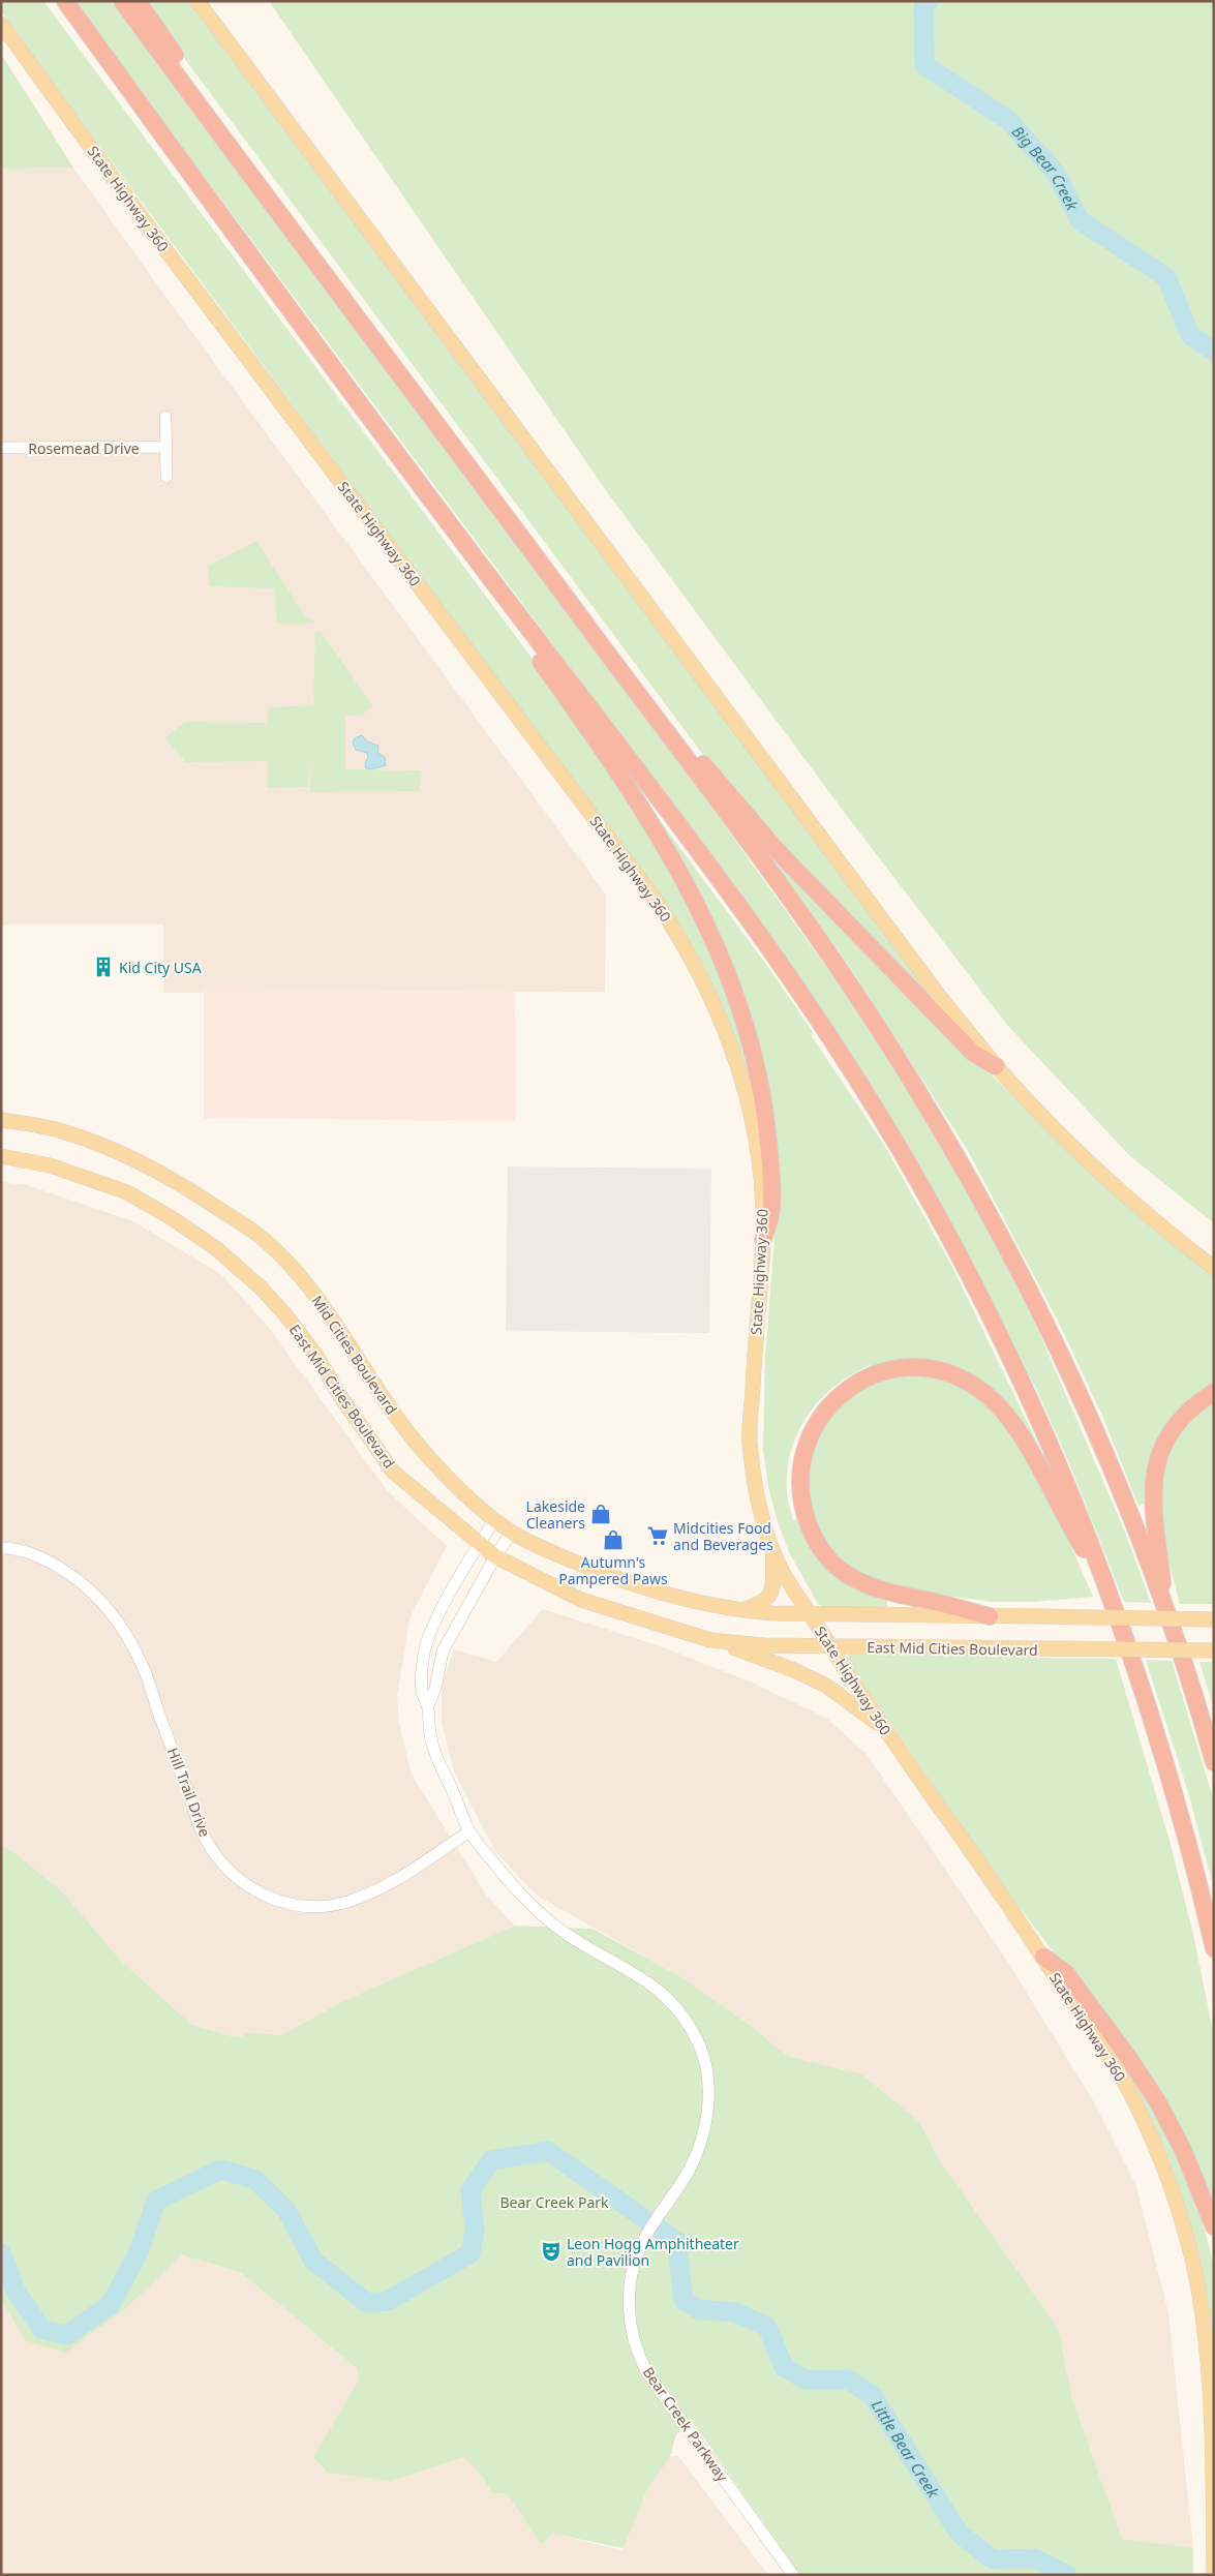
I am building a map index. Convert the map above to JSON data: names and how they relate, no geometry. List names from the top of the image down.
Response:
{
  "streets": {
    "main road": ["State Highway 360", "Mid Cities Boulevard", "East Mid Cities Boulevard"],
    "street": ["Rosemead Drive", "Hill Trail Drive", "Bear Creek Parkway"]
  },
  "crossings": [
    ["State Highway 360", "East Mid Cities Boulevard"],
    ["Mid Cities Boulevard", "Bear Creek Parkway"],
    ["East Mid Cities Boulevard", "Bear Creek Parkway"],
    ["Hill Trail Drive", "Bear Creek Parkway"]
  ],
  "water": ["Big Bear Creek", "Little Bear Creek"],
  "parks": ["Bear Creek Park"],
  "places": {
    "building": ["Kid City USA"],
    "shop": ["Lakeside Cleaners", "Autumn's Pampered Paws"],
    "supermarket": ["Midcities Food and Beverages"],
    "theatre": ["Leon Hogg Amphitheater and Pavilion"]
  }
}
